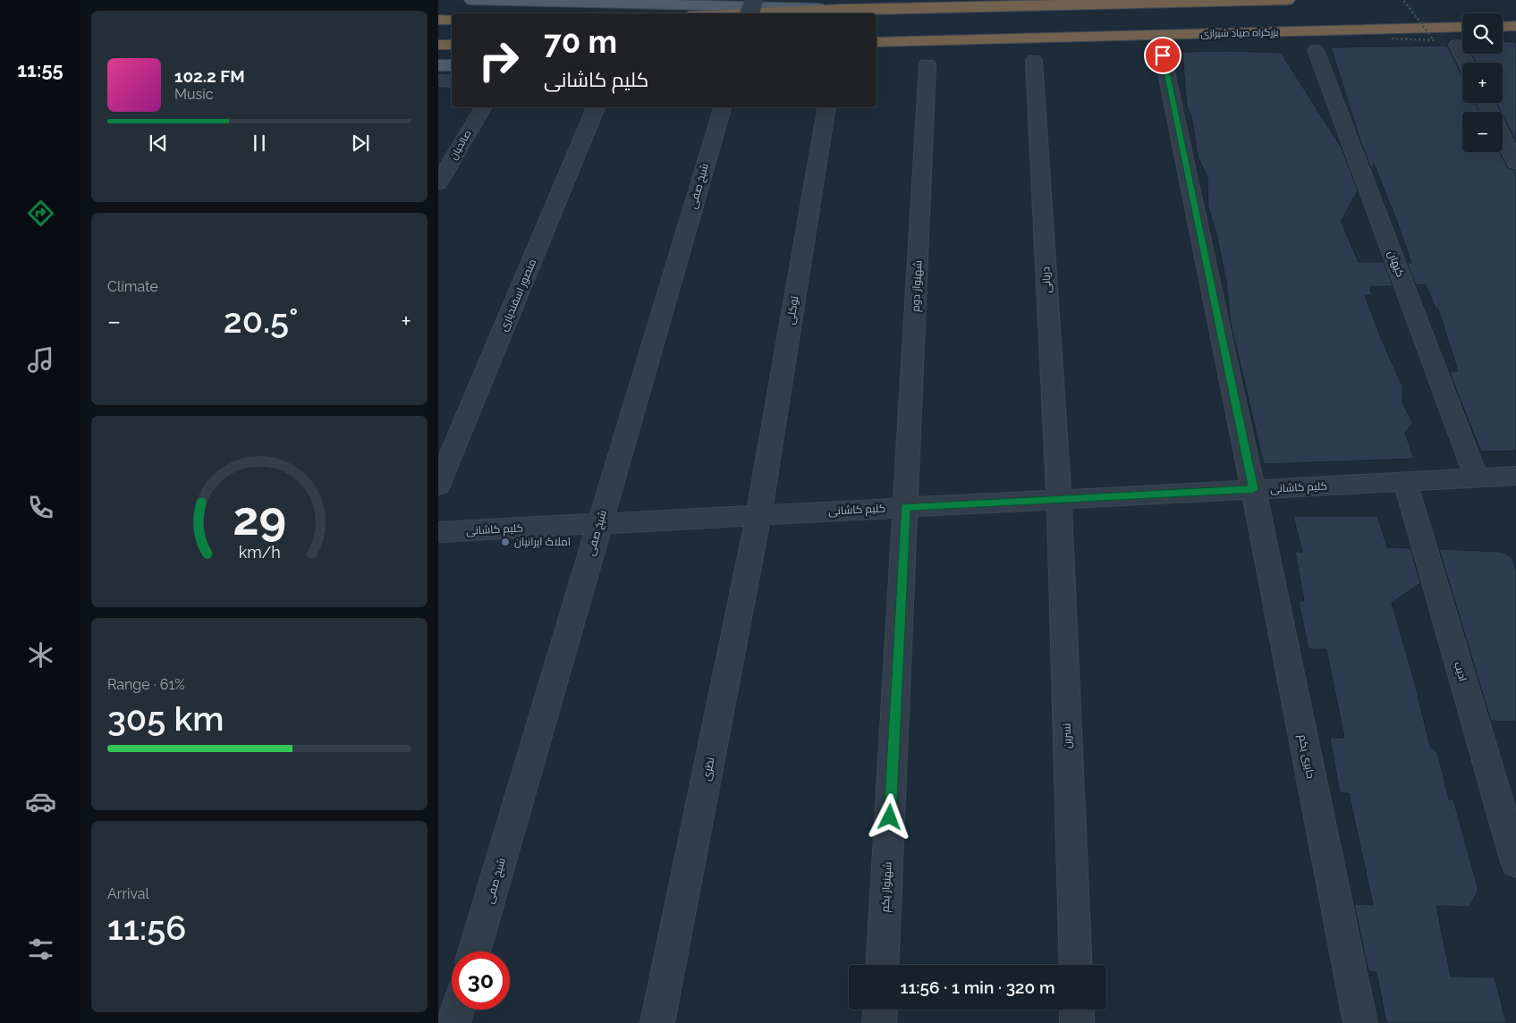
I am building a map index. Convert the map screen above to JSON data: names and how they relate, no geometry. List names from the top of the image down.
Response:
{
  "streets": {
    "highway": ["بزرگراه صیاد شیرازی"],
    "street": [
      "صالحیان",
      "شیخ صفی",
      "کیهان",
      "دریانی",
      "شهنواز دوم",
      "منصور اسفندیاری",
      "توکلی",
      "کلیم کاشانی",
      "ادیب",
      "نسرین",
      "حایری یکم",
      "نظری",
      "شهنواز یکم"
    ]
  },
  "crossings": [
    ["شیخ صفی", "کلیم کاشانی"],
    ["کیهان", "کلیم کاشانی"],
    ["دریانی", "کلیم کاشانی"],
    ["دریانی", "نسرین"],
    ["شهنواز دوم", "کلیم کاشانی"],
    ["شهنواز دوم", "شهنواز یکم"],
    ["توکلی", "کلیم کاشانی"],
    ["توکلی", "نظری"],
    ["کلیم کاشانی", "ادیب"],
    ["کلیم کاشانی", "نسرین"],
    ["کلیم کاشانی", "حایری یکم"],
    ["کلیم کاشانی", "نظری"],
    ["کلیم کاشانی", "شهنواز یکم"]
  ],
  "places": ["املاک ایرانیان"],
  "page": {
    "tabs": "11:55",
    "map_buttons": ["+", "−"],
    "turn": ["70 m", "کلیم کاشانی"],
    "song": ["102.2 FM", "Music"],
    "tile": [
      "Climate",
      ["Range · 61%", "305 km"],
      ["Arrival", "11:56"]
    ],
    "heat": ["−", "20.5°", "+"],
    "limit": "30",
    "trip": "11:56 · 1 min · 320 m",
    "gauge": ["29", "km/h"]
  }
}
